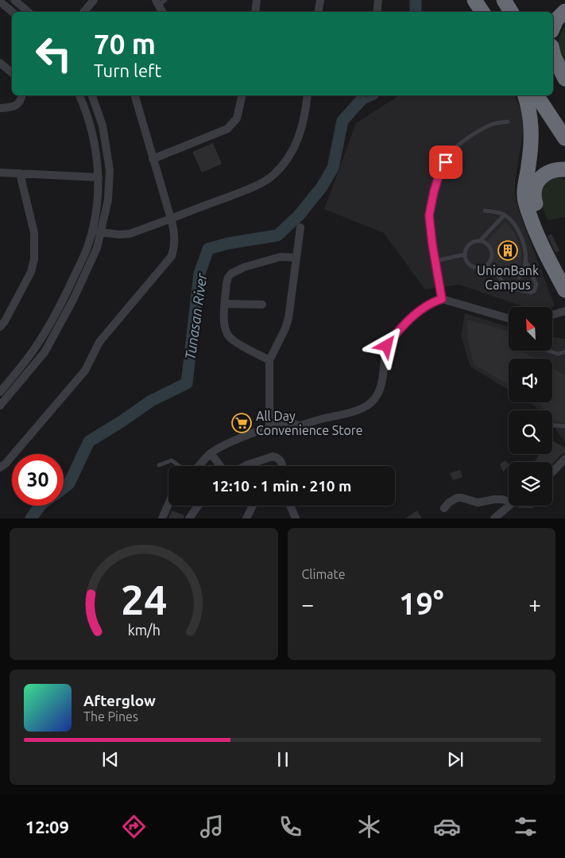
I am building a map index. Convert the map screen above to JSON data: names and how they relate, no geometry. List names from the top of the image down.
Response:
{
  "water": ["Tunasan River"],
  "places": {
    "building": ["UnionBank Campus"],
    "supermarket": ["All Day Convenience Store"]
  },
  "north": "top left",
  "page": {
    "turn": ["70 m", "Turn left"],
    "limit": "30",
    "trip": "12:10 · 1 min · 210 m",
    "tile": "Climate",
    "heat": ["−", "19°", "+"],
    "song": ["Afterglow", "The Pines"],
    "tabs": "12:09",
    "gauge": ["24", "km/h"]
  }
}
